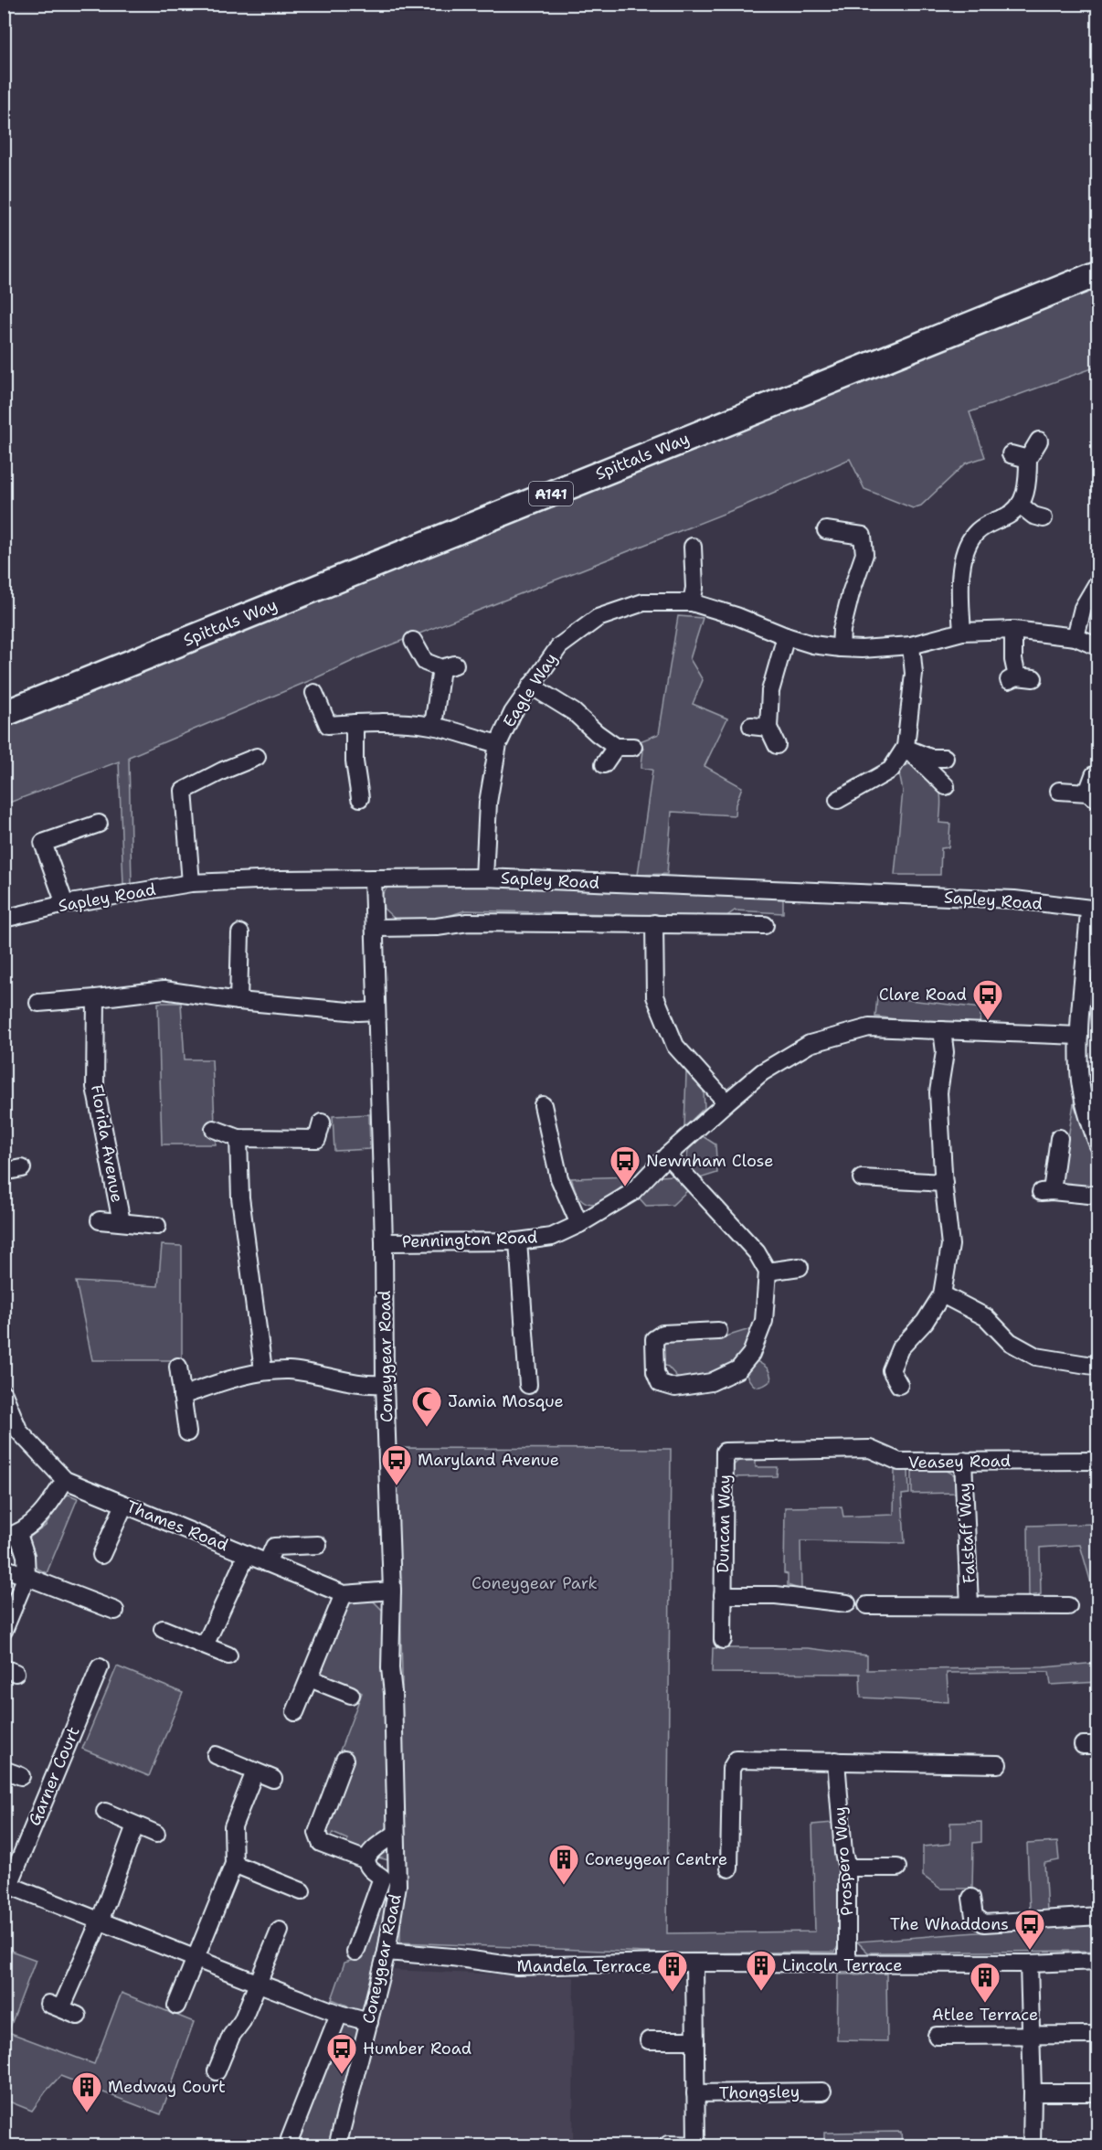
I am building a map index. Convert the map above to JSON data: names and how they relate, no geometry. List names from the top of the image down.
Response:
{
  "streets": {
    "highway": ["Spittals Way", "A141"],
    "street": [
      "Eagle Way",
      "Sapley Road",
      "Florida Avenue",
      "Pennington Road",
      "Coneygear Road",
      "Veasey Road",
      "Duncan Way",
      "Thames Road",
      "Falstaff Way",
      "Garner Court",
      "Prospero Way",
      "Thongsley"
    ]
  },
  "crossings": [
    ["Eagle Way", "Sapley Road"],
    ["Sapley Road", "Coneygear Road"],
    ["Pennington Road", "Coneygear Road"],
    ["Coneygear Road", "Thames Road"],
    ["Veasey Road", "Duncan Way"],
    ["Veasey Road", "Falstaff Way"]
  ],
  "parks": ["Coneygear Park"],
  "places": {
    "bus stop": [
      "Clare Road",
      "Newnham Close",
      "Maryland Avenue",
      "The Whaddons",
      "Humber Road"
    ],
    "mosque": ["Jamia Mosque"],
    "building": [
      "Coneygear Centre",
      "Lincoln Terrace",
      "Mandela Terrace",
      "Atlee Terrace",
      "Medway Court"
    ]
  }
}
